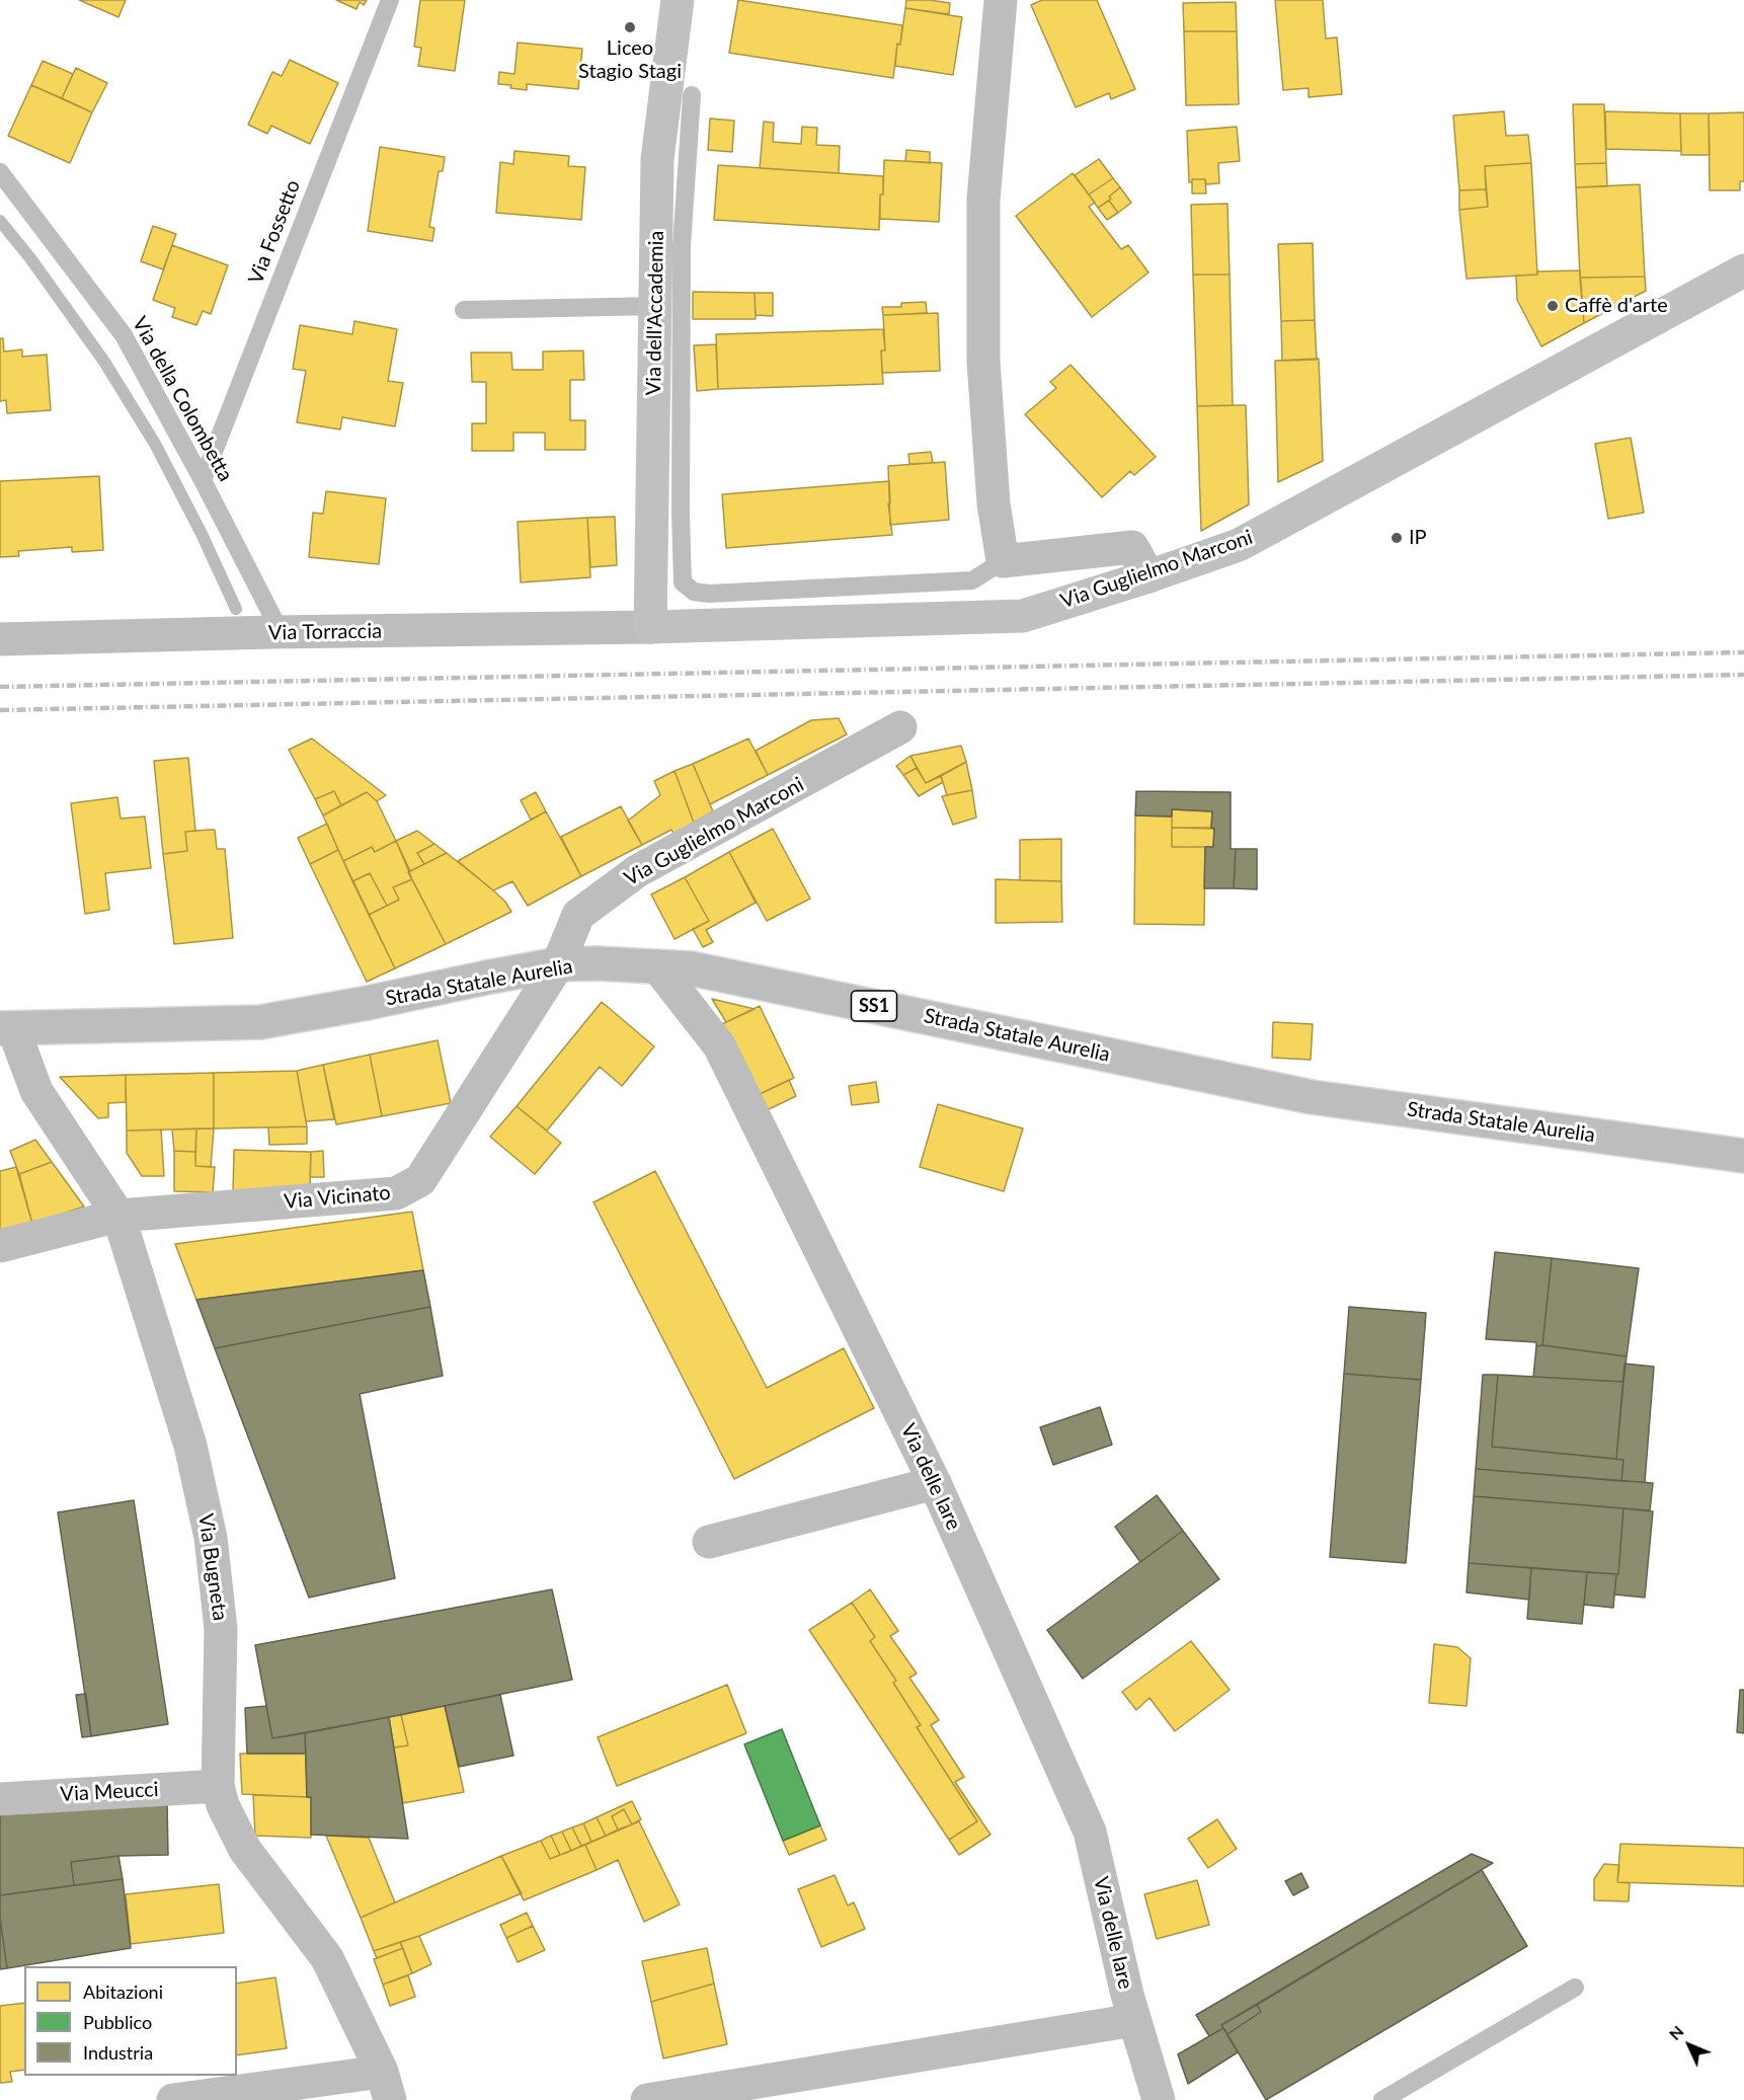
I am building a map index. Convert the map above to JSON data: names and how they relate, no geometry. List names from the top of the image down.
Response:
{
  "streets": {
    "street": [
      "Via dell'Accademia",
      "Via Guglielmo Marconi",
      "Via Torraccia",
      "Strada Statale Aurelia",
      "SS1",
      "Via Vicinato",
      "Via delle Iare",
      "Via Bugneta",
      "Via Meucci"
    ],
    "lane": ["Via Fossetto", "Via della Colombetta"]
  },
  "crossings": [
    ["Via Fossetto", "Via della Colombetta"],
    ["Via dell'Accademia", "Via Guglielmo Marconi"],
    ["Via dell'Accademia", "Via Torraccia"],
    ["Via della Colombetta", "Via Torraccia"],
    ["Via Guglielmo Marconi", "Via Torraccia"],
    ["Via Guglielmo Marconi", "Strada Statale Aurelia"],
    ["Via Guglielmo Marconi", "Via Vicinato"],
    ["Strada Statale Aurelia", "Via Vicinato"],
    ["Strada Statale Aurelia", "Via delle Iare"],
    ["Strada Statale Aurelia", "Via Bugneta"],
    ["Via Vicinato", "Via Bugneta"],
    ["Via Bugneta", "Via Meucci"]
  ],
  "places": ["Liceo Stagio Stagi", "Caffè d'arte", "IP"],
  "legend": ["Abitazioni", "Pubblico", "Industria"],
  "north": "top left"
}
